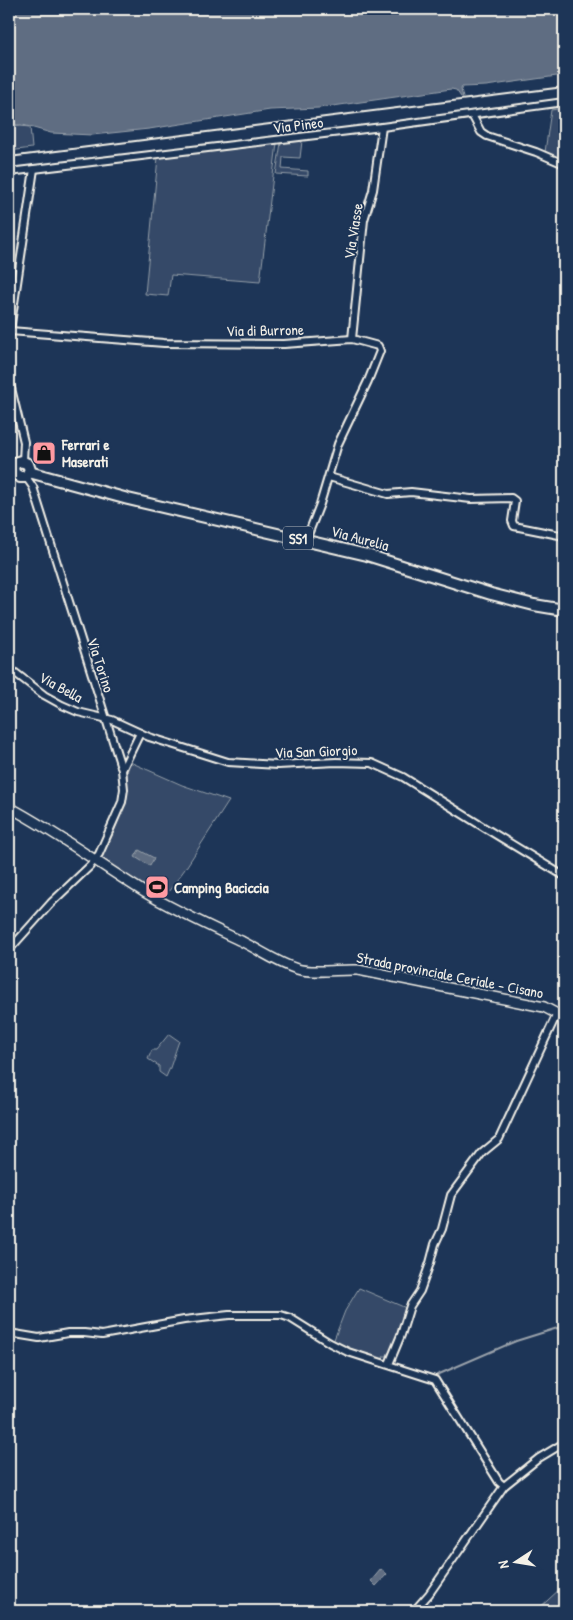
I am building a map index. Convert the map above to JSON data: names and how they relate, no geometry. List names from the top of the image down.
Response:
{
  "streets": {
    "main road": ["SS1", "Via Aurelia", "Strada provinciale Ceriale - Cisano"],
    "street": [
      "Via Pineo",
      "Via Viasse",
      "Via di Burrone",
      "Via Torino",
      "Via Bella",
      "Via San Giorgio"
    ]
  },
  "crossings": [
    ["Via Pineo", "Via Viasse"],
    ["Via Viasse", "Via di Burrone"],
    ["Via di Burrone", "Via Aurelia"],
    ["Via Aurelia", "Via Torino"],
    ["Via Torino", "Via Bella"],
    ["Via Torino", "Via San Giorgio"],
    ["Via Torino", "Strada provinciale Ceriale - Cisano"],
    ["Via Bella", "Via San Giorgio"]
  ],
  "places": {
    "shop": ["Ferrari e Maserati"],
    "sports": ["Camping Baciccia"]
  },
  "north": "left"
}
